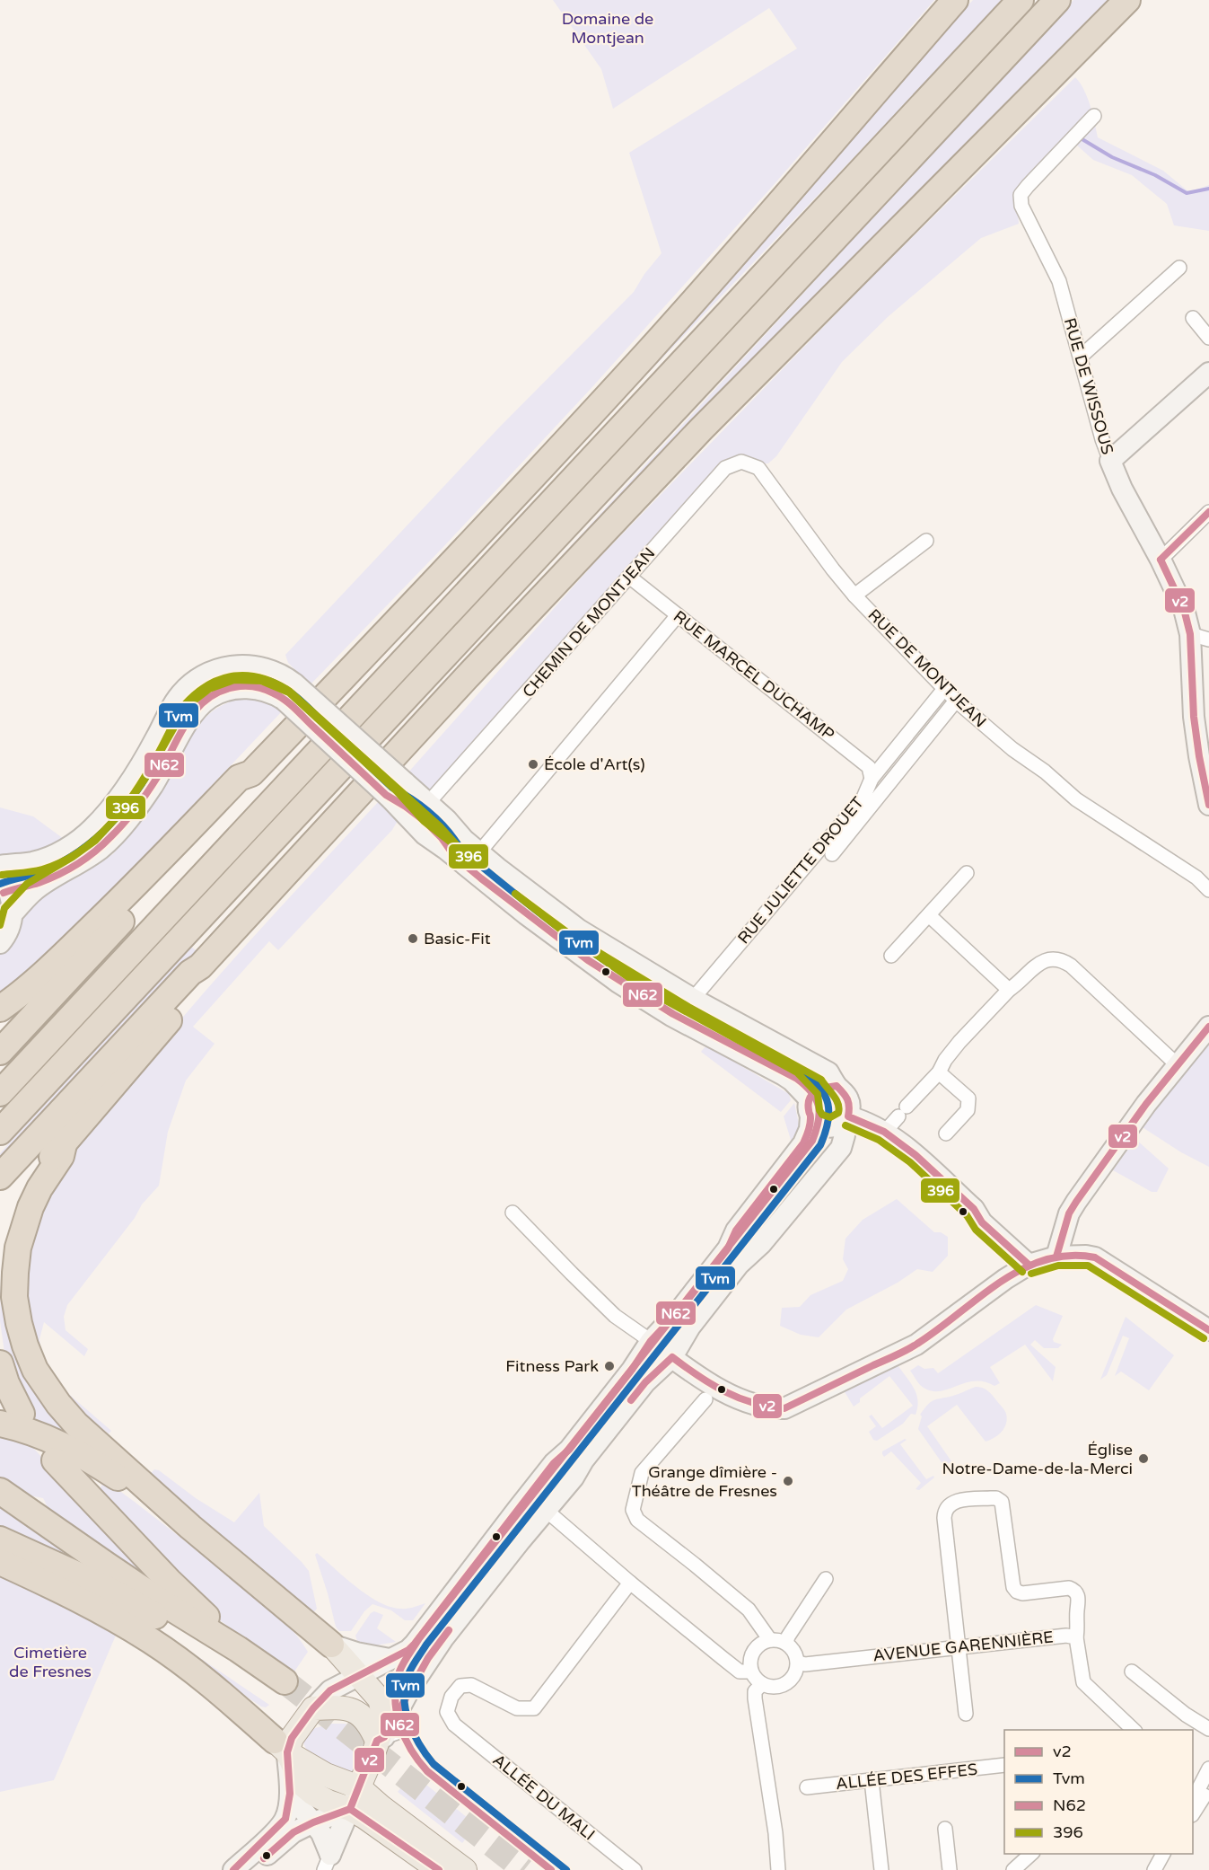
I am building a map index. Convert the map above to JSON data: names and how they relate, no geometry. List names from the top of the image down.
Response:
{
  "streets": {
    "street": [
      "RUE DE WISSOUS",
      "CHEMIN DE MONTJEAN",
      "RUE DE MONTJEAN",
      "RUE MARCEL DUCHAMP",
      "RUE JULIETTE DROUET",
      "AVENUE GARENNIÈRE",
      "ALLÉE DES EFFES",
      "ALLÉE DU MALI"
    ]
  },
  "crossings": [
    ["CHEMIN DE MONTJEAN", "RUE DE MONTJEAN"],
    ["CHEMIN DE MONTJEAN", "RUE MARCEL DUCHAMP"],
    ["RUE DE MONTJEAN", "RUE JULIETTE DROUET"],
    ["RUE MARCEL DUCHAMP", "RUE JULIETTE DROUET"]
  ],
  "parks": ["Domaine de Montjean", "Cimetière de Fresnes"],
  "places": [
    "École d'Art(s)",
    "Basic-Fit",
    "Fitness Park",
    "Église Notre-Dame-de-la-Merci",
    "Grange dîmière - Théâtre de Fresnes"
  ],
  "lines": [
    "transit line v2",
    "transit line 396",
    "transit line Tvm",
    "transit line N62"
  ],
  "legend": [
    "v2",
    "Tvm",
    "N62",
    "396"
  ]
}
